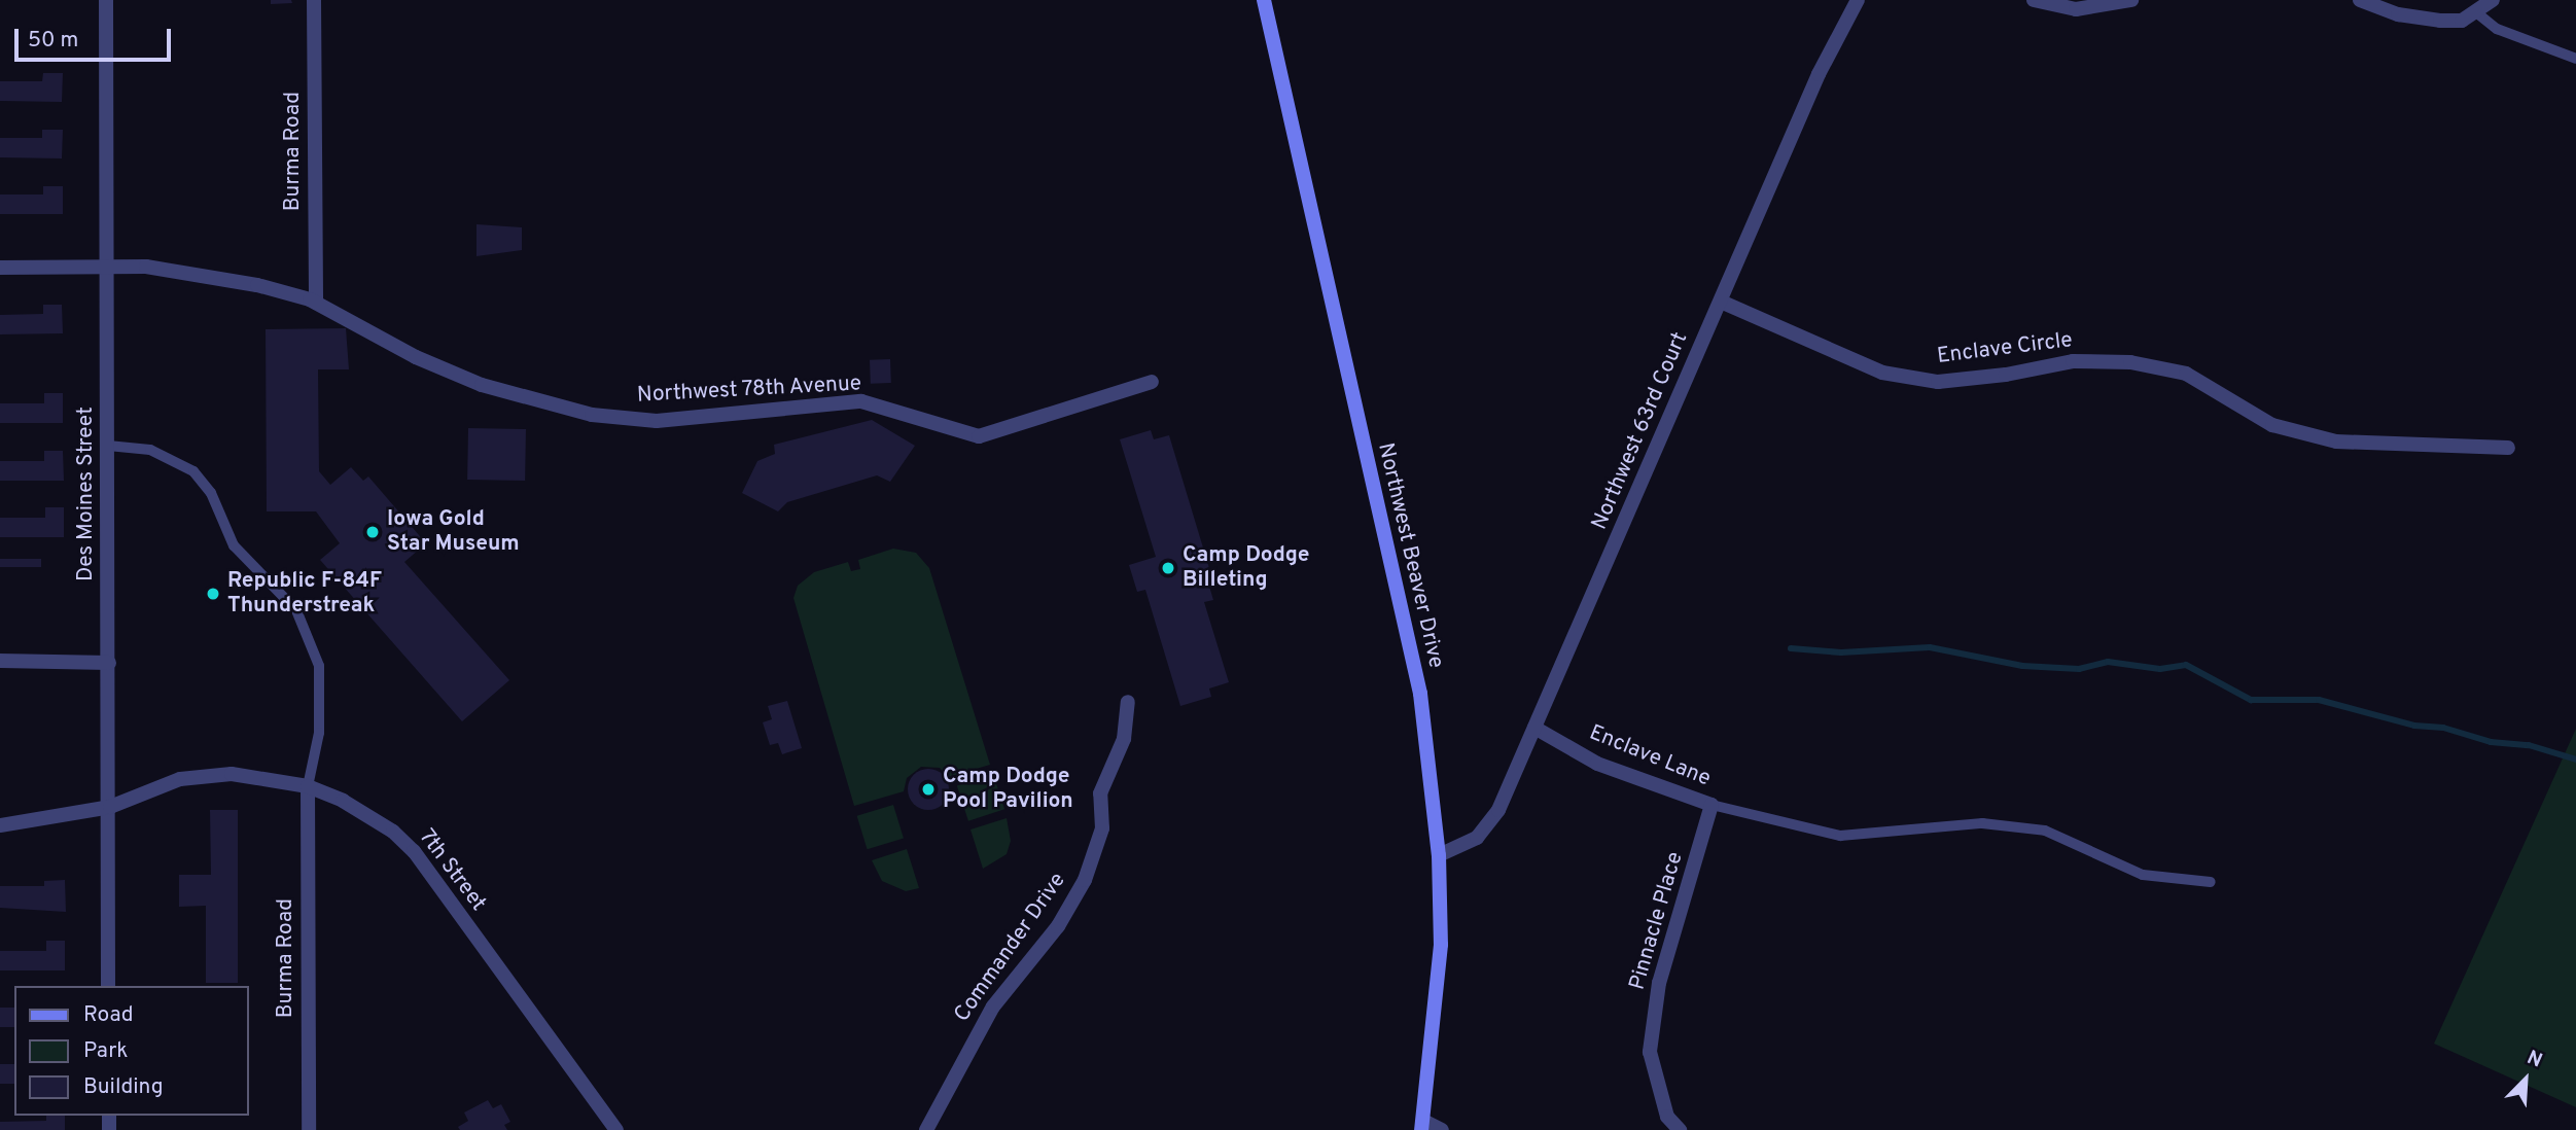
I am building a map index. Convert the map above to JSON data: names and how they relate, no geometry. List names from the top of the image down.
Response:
{
  "streets": {
    "main road": ["Northwest Beaver Drive"],
    "street": [
      "Burma Road",
      "Enclave Circle",
      "Northwest 78th Avenue",
      "Northwest 63rd Court",
      "Des Moines Street",
      "Enclave Lane",
      "7th Street",
      "Pinnacle Place",
      "Commander Drive"
    ]
  },
  "crossings": [
    ["Burma Road", "Northwest 78th Avenue"],
    ["Burma Road", "7th Street"],
    ["Enclave Circle", "Northwest 63rd Court"],
    ["Northwest 78th Avenue", "Des Moines Street"],
    ["Northwest 63rd Court", "Northwest Beaver Drive"],
    ["Northwest 63rd Court", "Enclave Lane"],
    ["Des Moines Street", "7th Street"],
    ["Enclave Lane", "Pinnacle Place"]
  ],
  "places": [
    "Iowa Gold Star Museum",
    "Camp Dodge Billeting",
    "Republic F-84F Thunderstreak",
    "Camp Dodge Pool Pavilion"
  ],
  "legend": ["Road", "Park", "Building"],
  "scale_bar": "50 m",
  "north": "top right"
}
